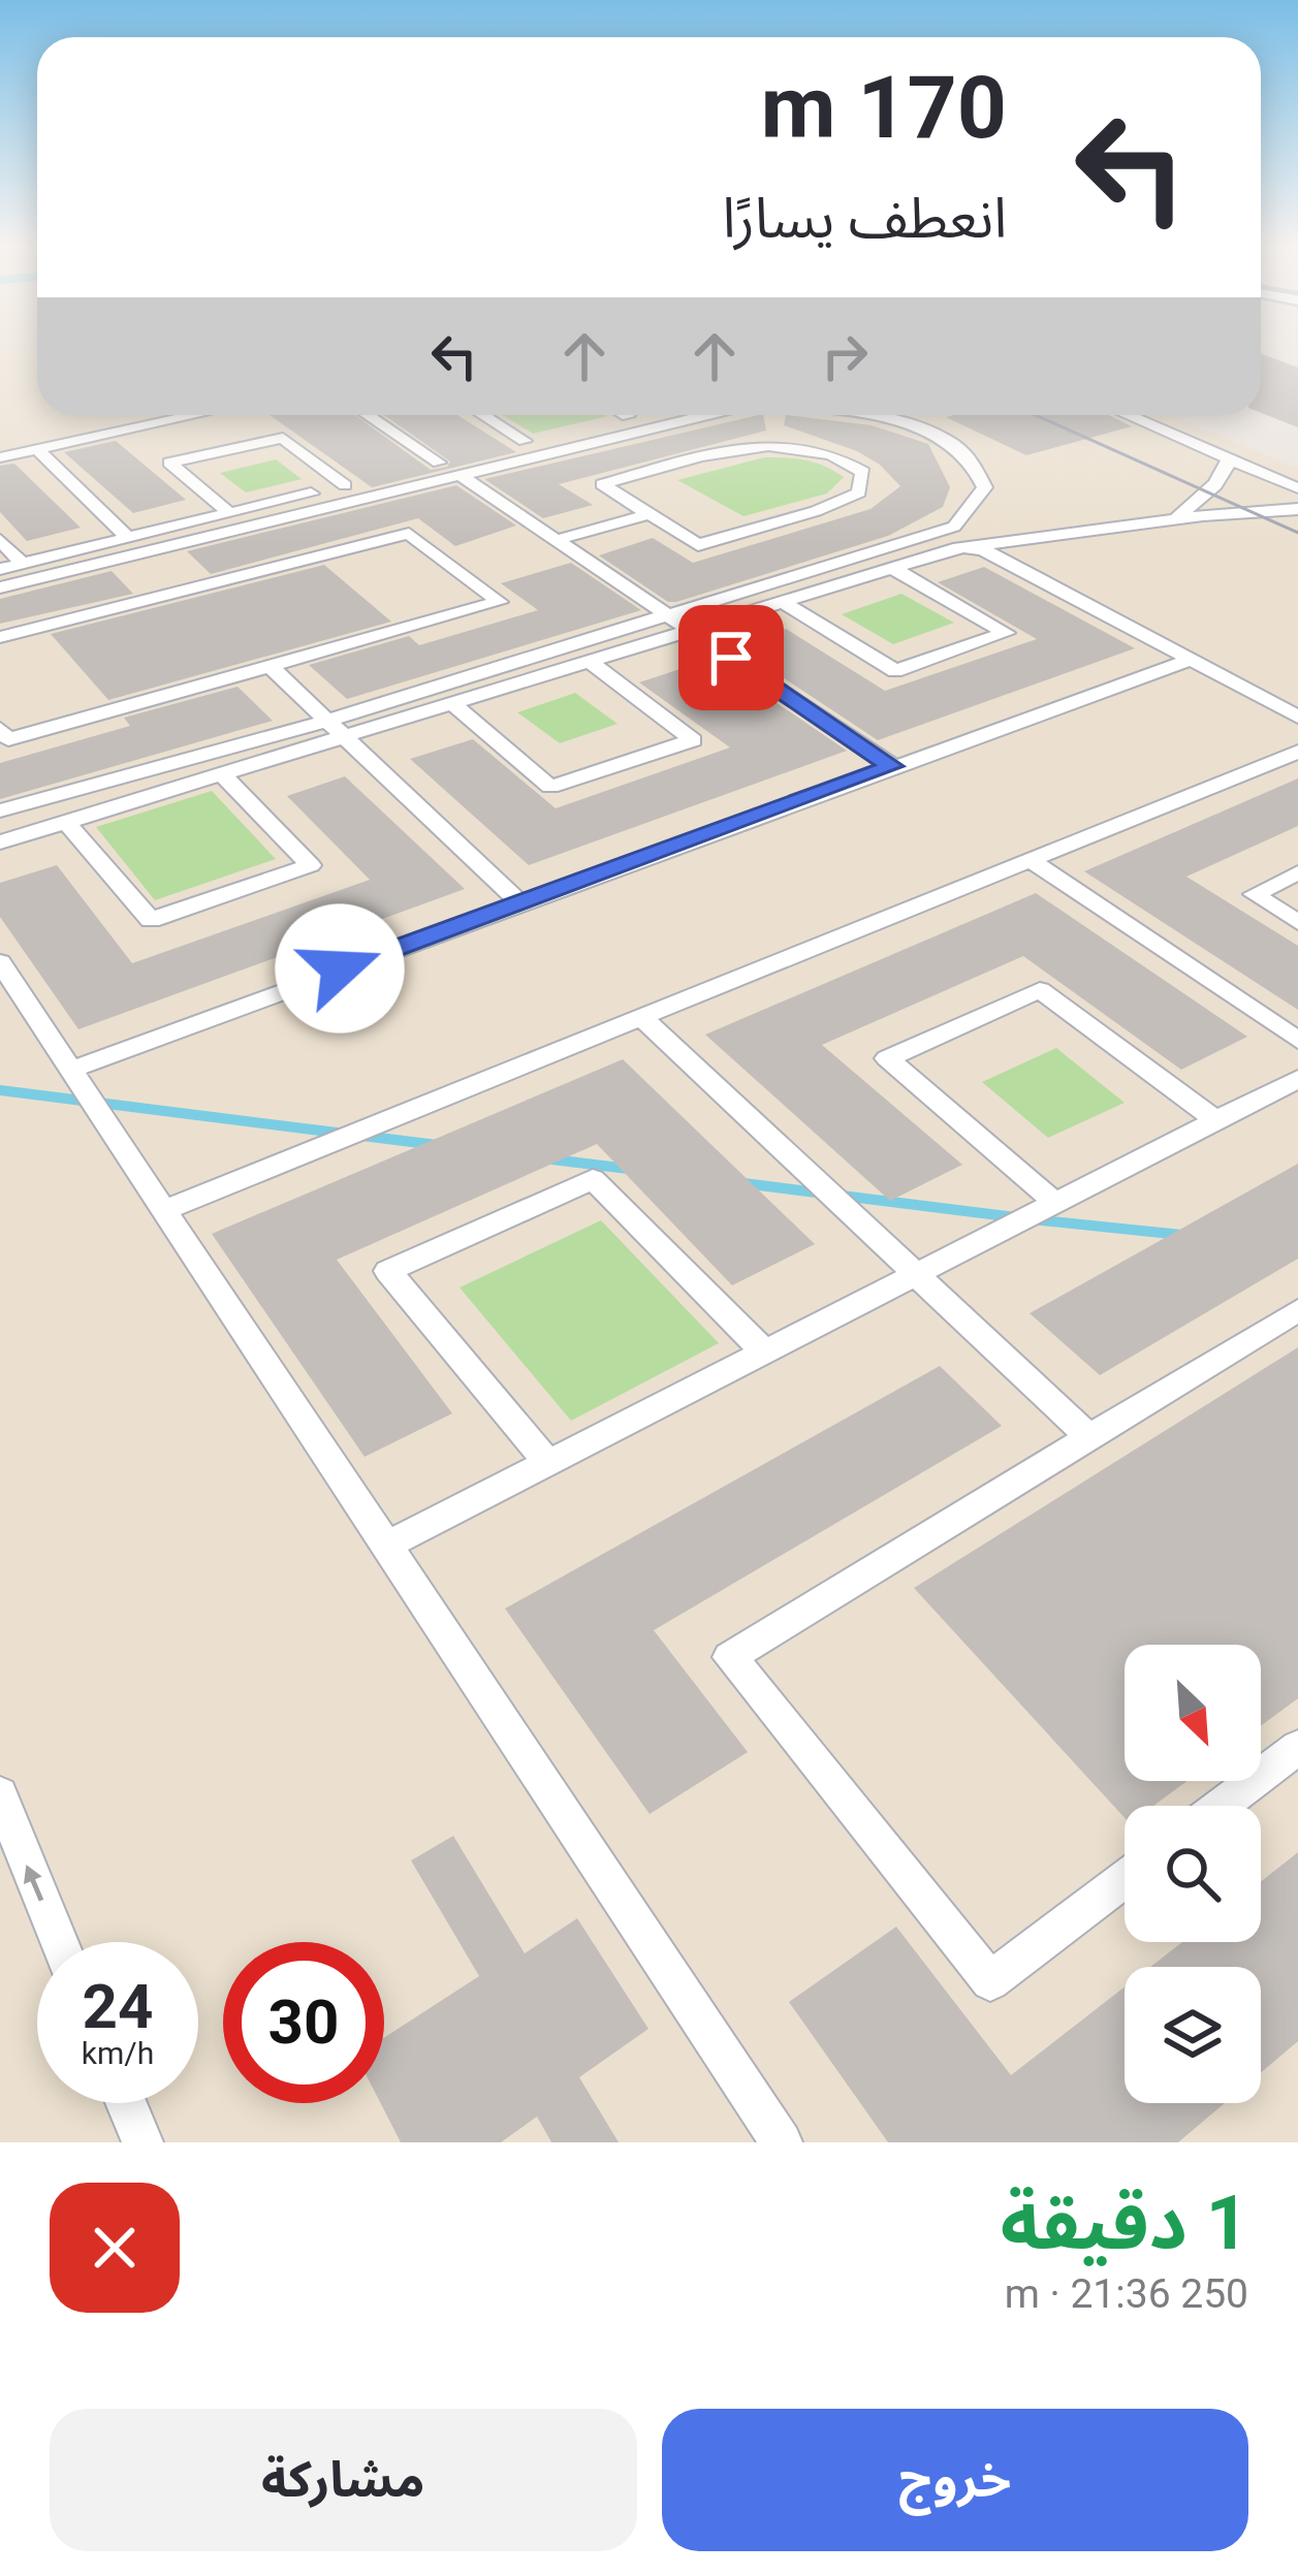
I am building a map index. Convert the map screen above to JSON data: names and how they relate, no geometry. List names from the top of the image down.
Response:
{
  "north": "bottom right",
  "page": {
    "turn": ["170 m", "انعطف يسارًا"],
    "speed": "24 km/h",
    "limit": "30",
    "heading": ["1 دقيقة", "250 m · 21:36"],
    "buttons": ["خروج", "مشاركة"]
  }
}
